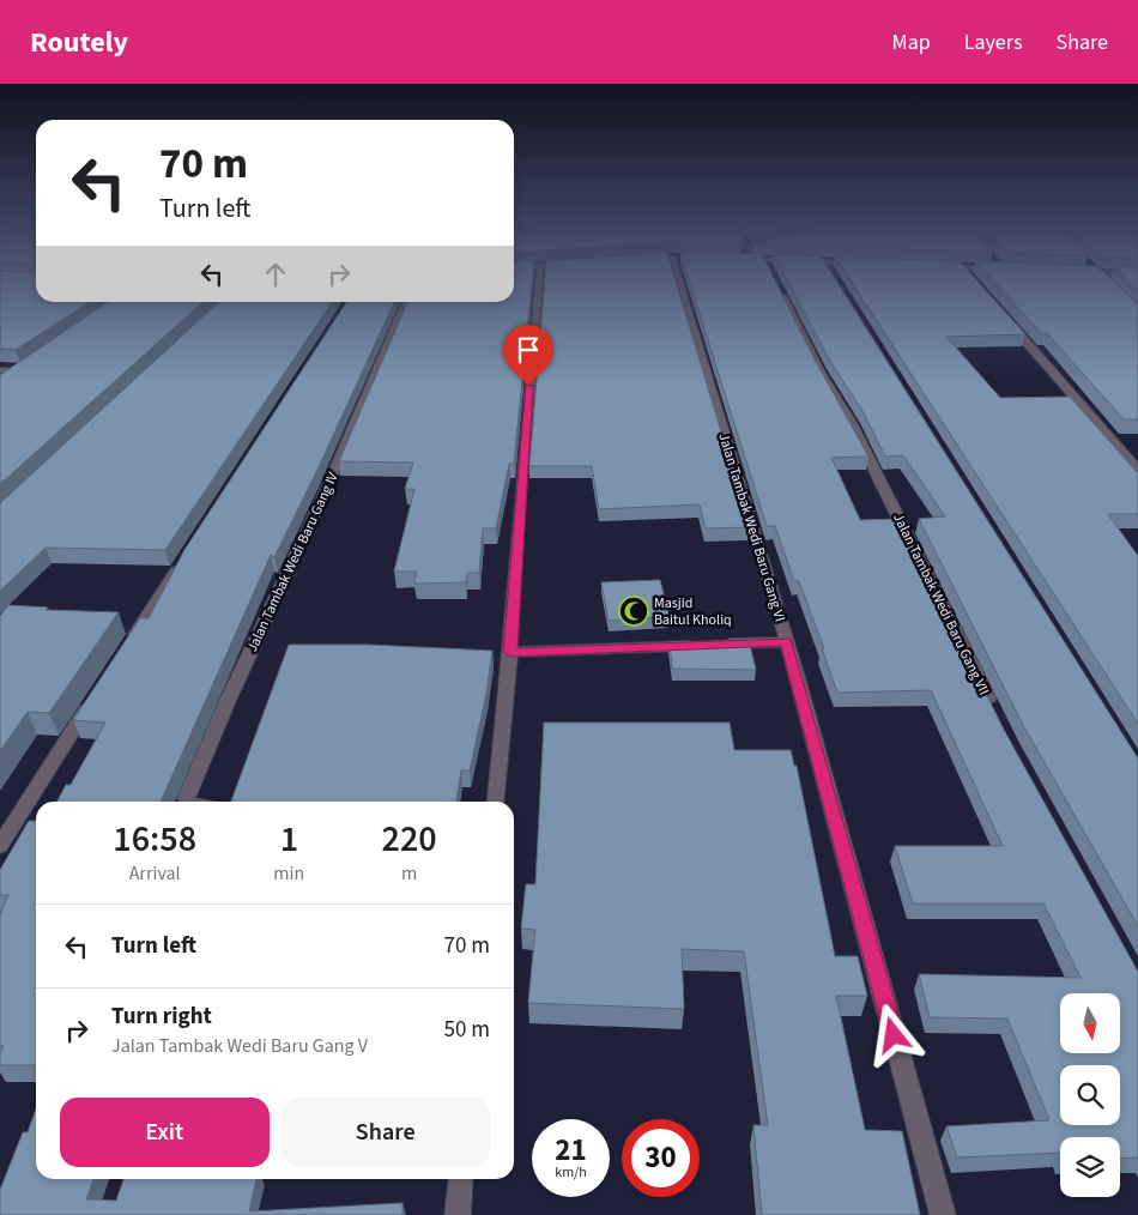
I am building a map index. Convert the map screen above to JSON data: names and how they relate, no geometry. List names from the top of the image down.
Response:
{
  "streets": {
    "street": ["Jalan Tambak Wedi Baru Gang VI", "Jalan Tambak Wedi Baru Gang IV", "Jalan Tambak Wedi Baru Gang VII"]
  },
  "places": {
    "mosque": ["Masjid Baitul Kholiq"]
  },
  "north": "bottom",
  "page": {
    "header": "Routely",
    "nav": ["Map", "Layers", "Share"],
    "turn": ["70 m", "Turn left"],
    "eta": [
      "16:58",
      "Arrival",
      "1",
      "min",
      "220",
      "m"
    ],
    "list": [
      {
        "name": "Turn left",
        "value": "70 m"
      },
      {
        "name": "Turn right",
        "note": "Jalan Tambak Wedi Baru Gang V",
        "value": "50 m"
      }
    ],
    "buttons": ["Exit", "Share"],
    "speed": "21 km/h",
    "limit": "30"
  }
}
